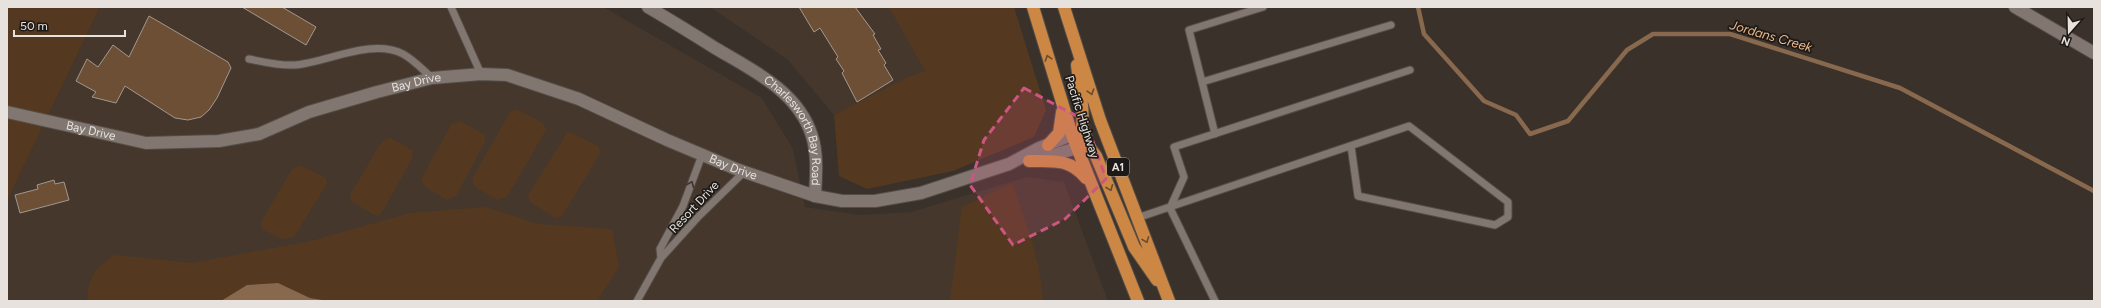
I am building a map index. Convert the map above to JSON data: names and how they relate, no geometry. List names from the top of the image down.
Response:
{
  "streets": {
    "highway": ["Pacific Highway", "A1"],
    "street": ["Bay Drive", "Charlesworth Bay Road"],
    "lane": ["Resort Drive"]
  },
  "crossings": [
    ["Bay Drive", "Charlesworth Bay Road"],
    ["Bay Drive", "Resort Drive"],
    ["Pacific Highway", "Charlesworth Bay Road"]
  ],
  "water": ["Jordans Creek"],
  "scale_bar": "50 m",
  "north": "bottom"
}
